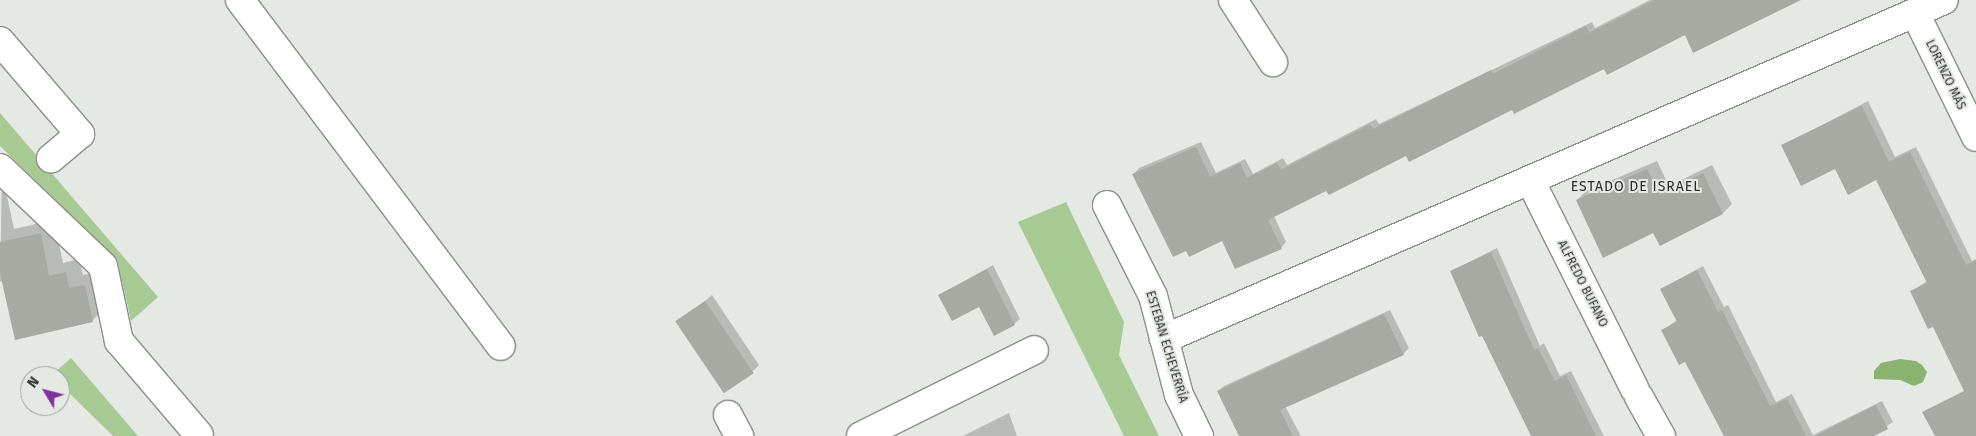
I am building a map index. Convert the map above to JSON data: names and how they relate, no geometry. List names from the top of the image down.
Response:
{
  "streets": {
    "street": ["LORENZO MÁS", "ALFREDO BUFANO", "ESTEBAN ECHEVERRÍA"]
  },
  "districts": ["ESTADO DE ISRAEL"],
  "north": "top left"
}
